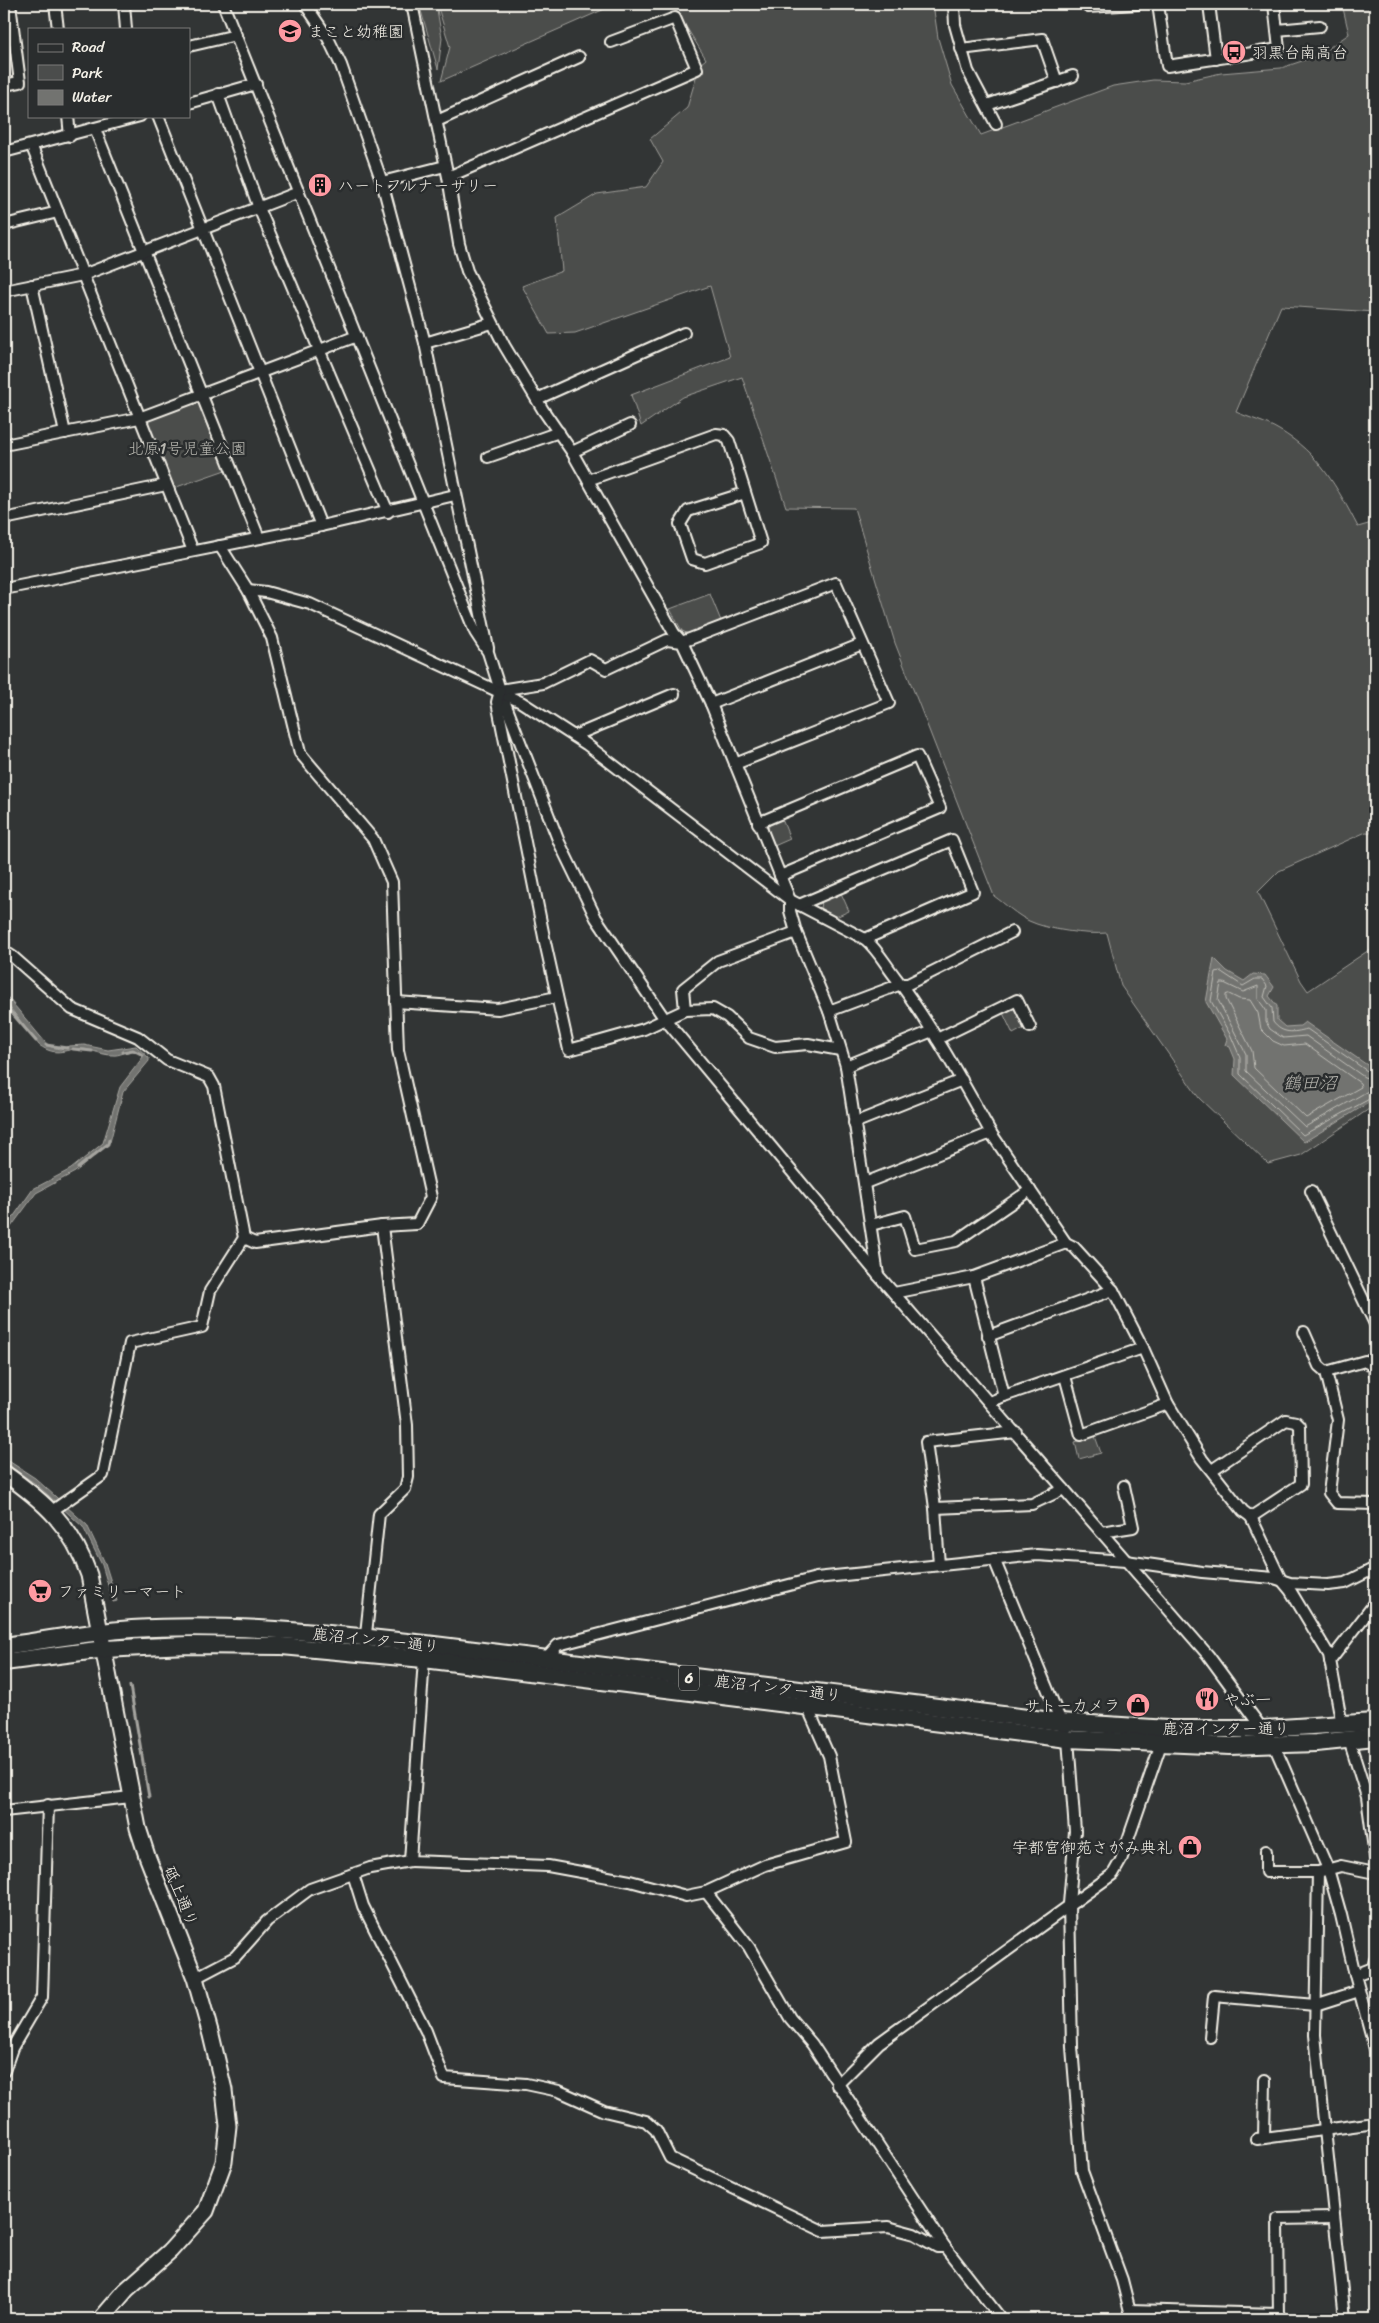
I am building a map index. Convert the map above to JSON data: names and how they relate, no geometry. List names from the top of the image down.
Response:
{
  "streets": {
    "main road": ["鹿沼インター通り", "6"],
    "street": ["砥上通り"]
  },
  "crossings": [
    ["鹿沼インター通り", "砥上通り"]
  ],
  "water": ["鶴田沼"],
  "parks": ["北原1号児童公園"],
  "places": {
    "school or university": ["まこと幼稚園"],
    "bus stop": ["羽黒台南高台"],
    "building": ["ハートフルナーサリー"],
    "supermarket": ["ファミリーマート"],
    "restaurant": ["やぶ一"],
    "shop": ["サトーカメラ", "宇都宮御苑さがみ典礼"]
  },
  "legend": ["Road", "Park", "Water"]
}
